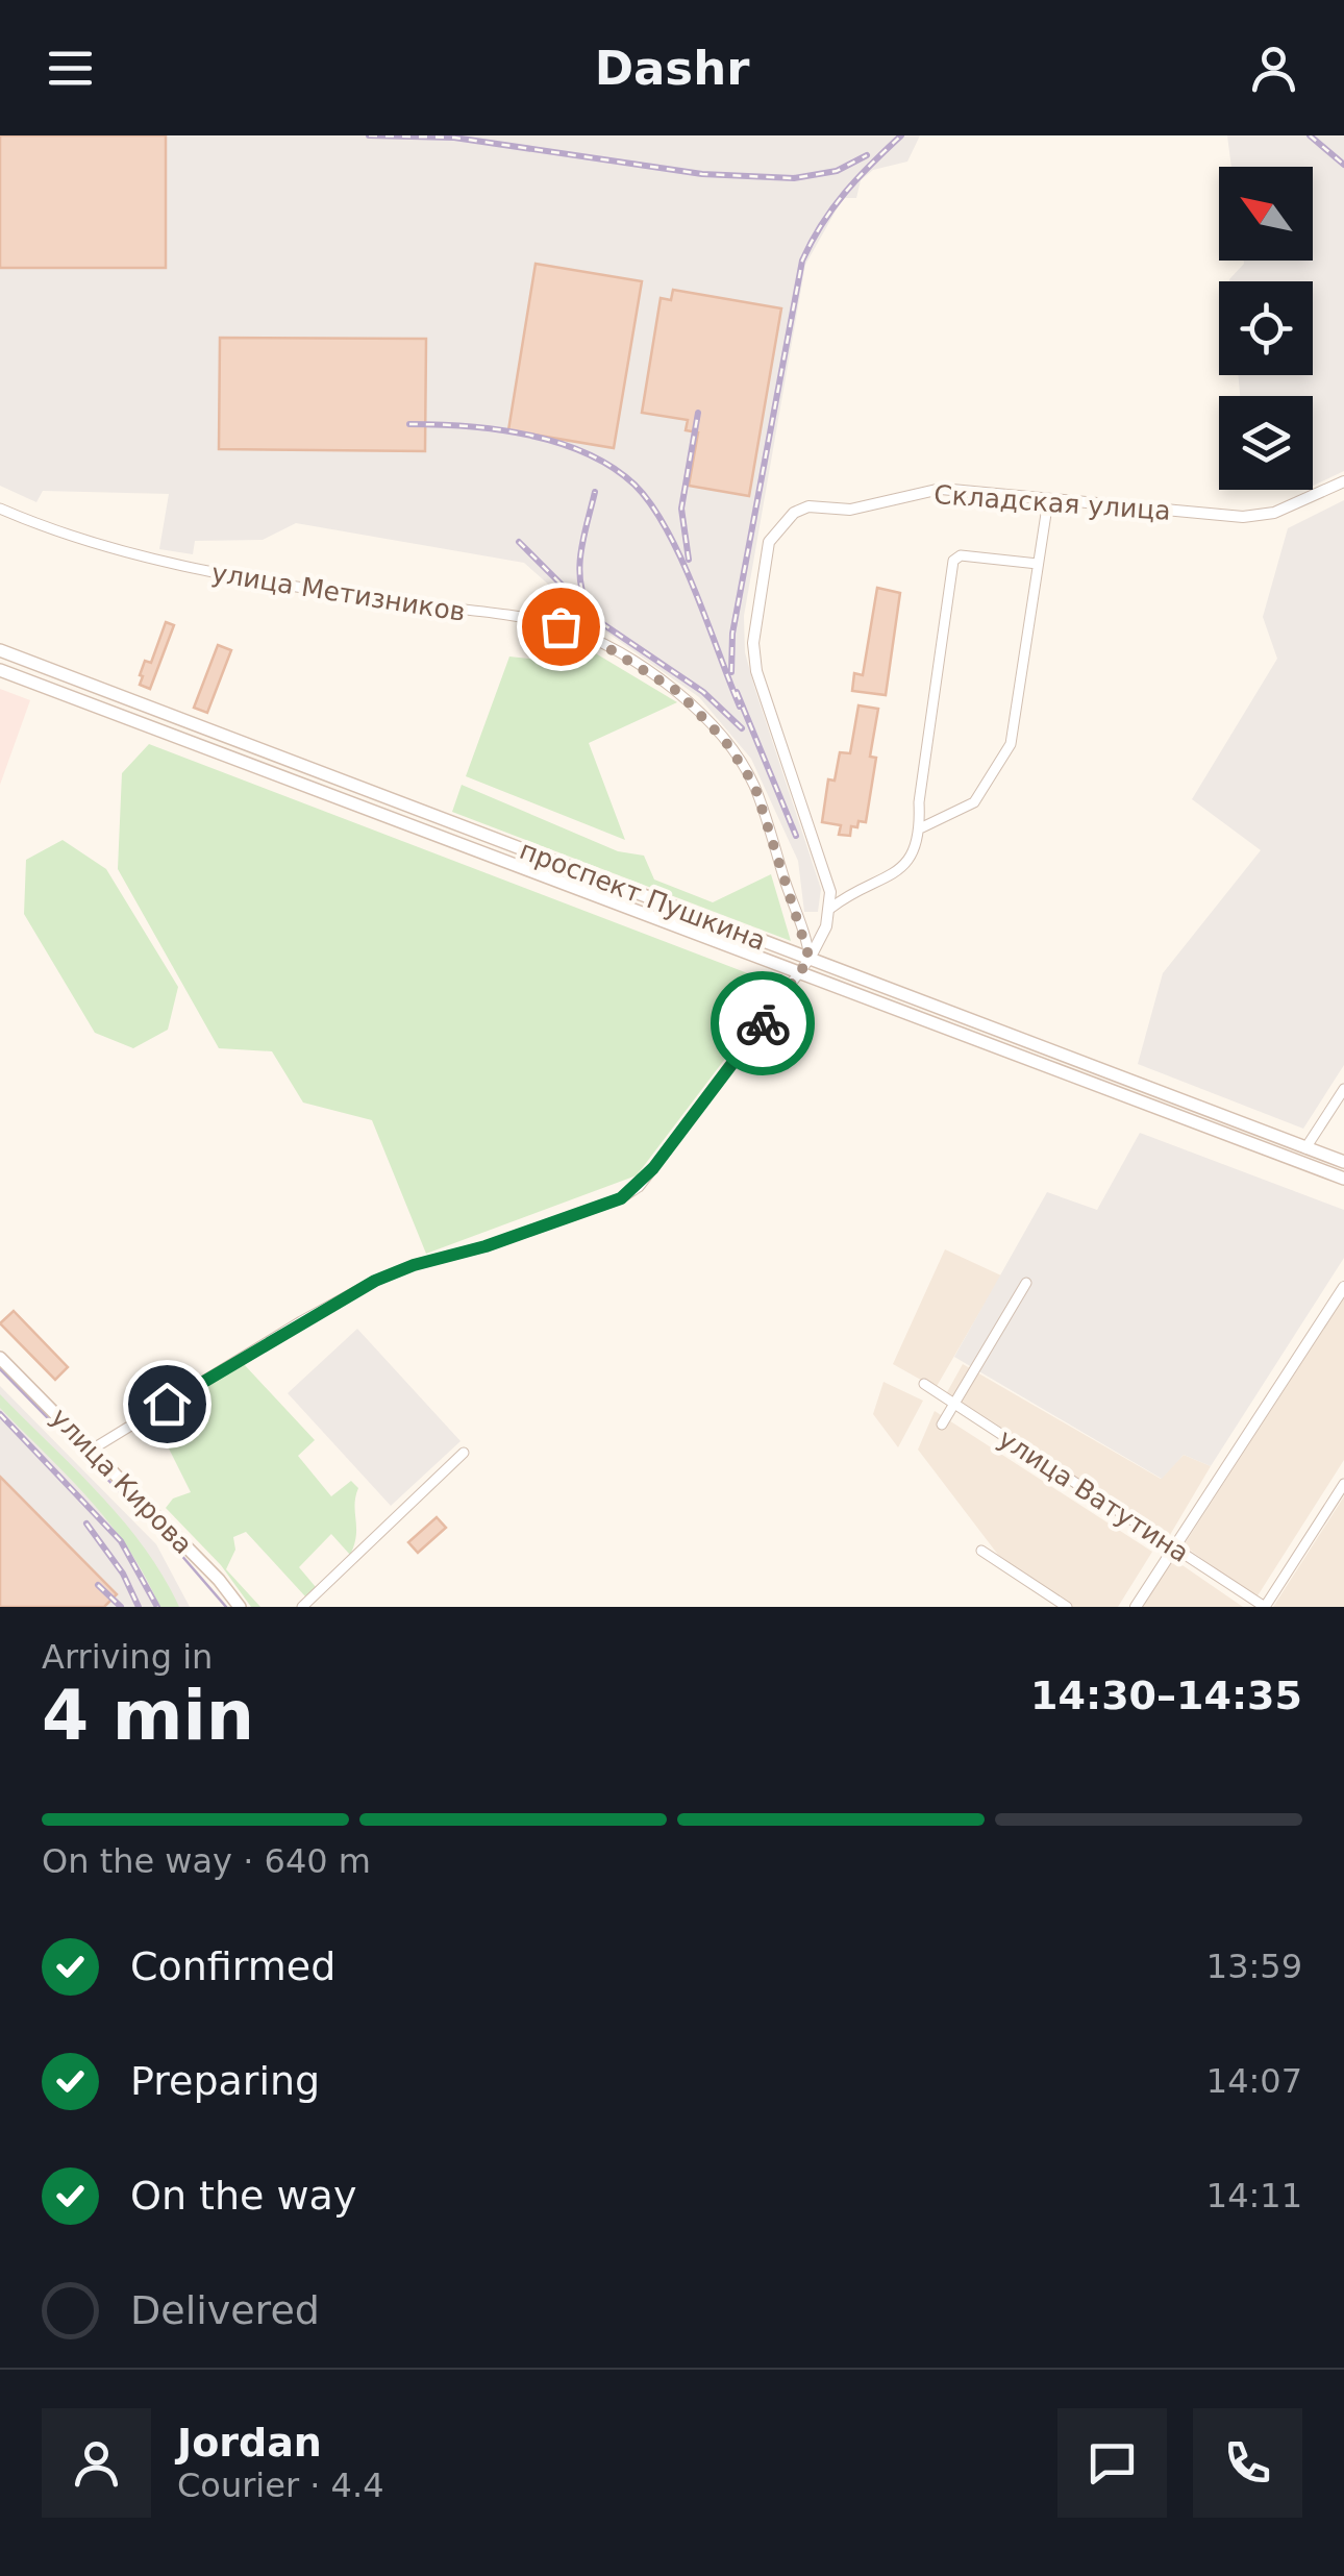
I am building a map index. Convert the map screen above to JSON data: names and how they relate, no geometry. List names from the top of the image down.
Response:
{
  "streets": {
    "main road": ["проспект Пушкина", "улица Кирова"],
    "street": ["Складская улица", "улица Метизников", "улица Ватутина"]
  },
  "crossings": [
    ["улица Метизников", "проспект Пушкина"]
  ],
  "north": "top left",
  "page": {
    "header": "Dashr",
    "heading": ["4 min", "Arriving in", "14:30–14:35"],
    "panel": ["Jordan", "Courier · 4.4"],
    "bar": "On the way · 640 m",
    "list": [
      ["Confirmed", "13:59"],
      ["Preparing", "14:07"],
      ["On the way", "14:11"],
      "Delivered"
    ]
  }
}
